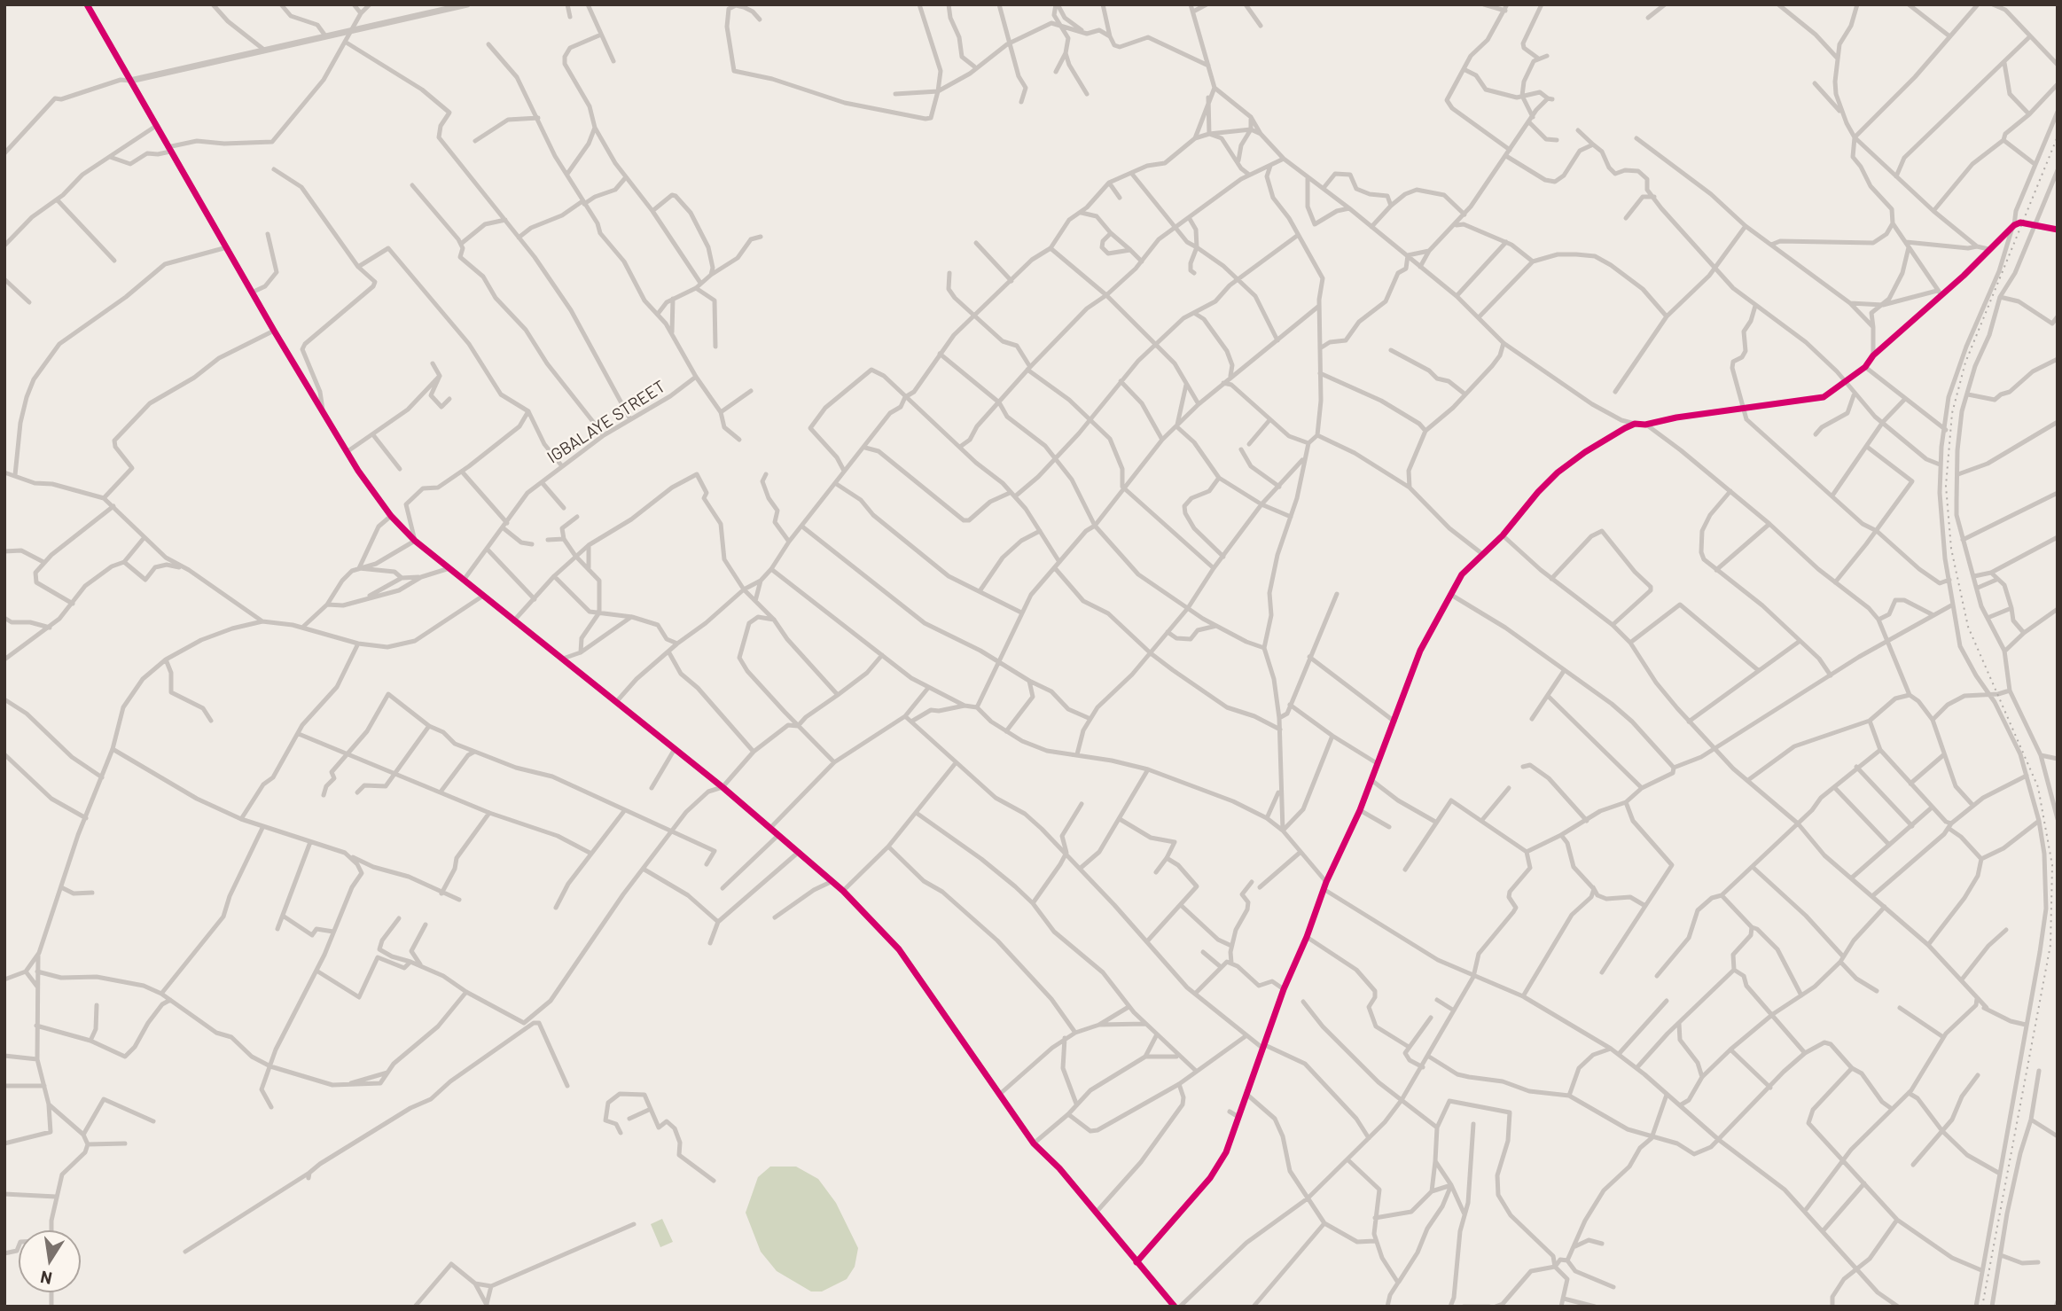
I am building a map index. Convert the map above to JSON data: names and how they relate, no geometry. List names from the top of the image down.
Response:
{
  "streets": {
    "street": ["IGBALAYE STREET"]
  },
  "north": "bottom"
}
